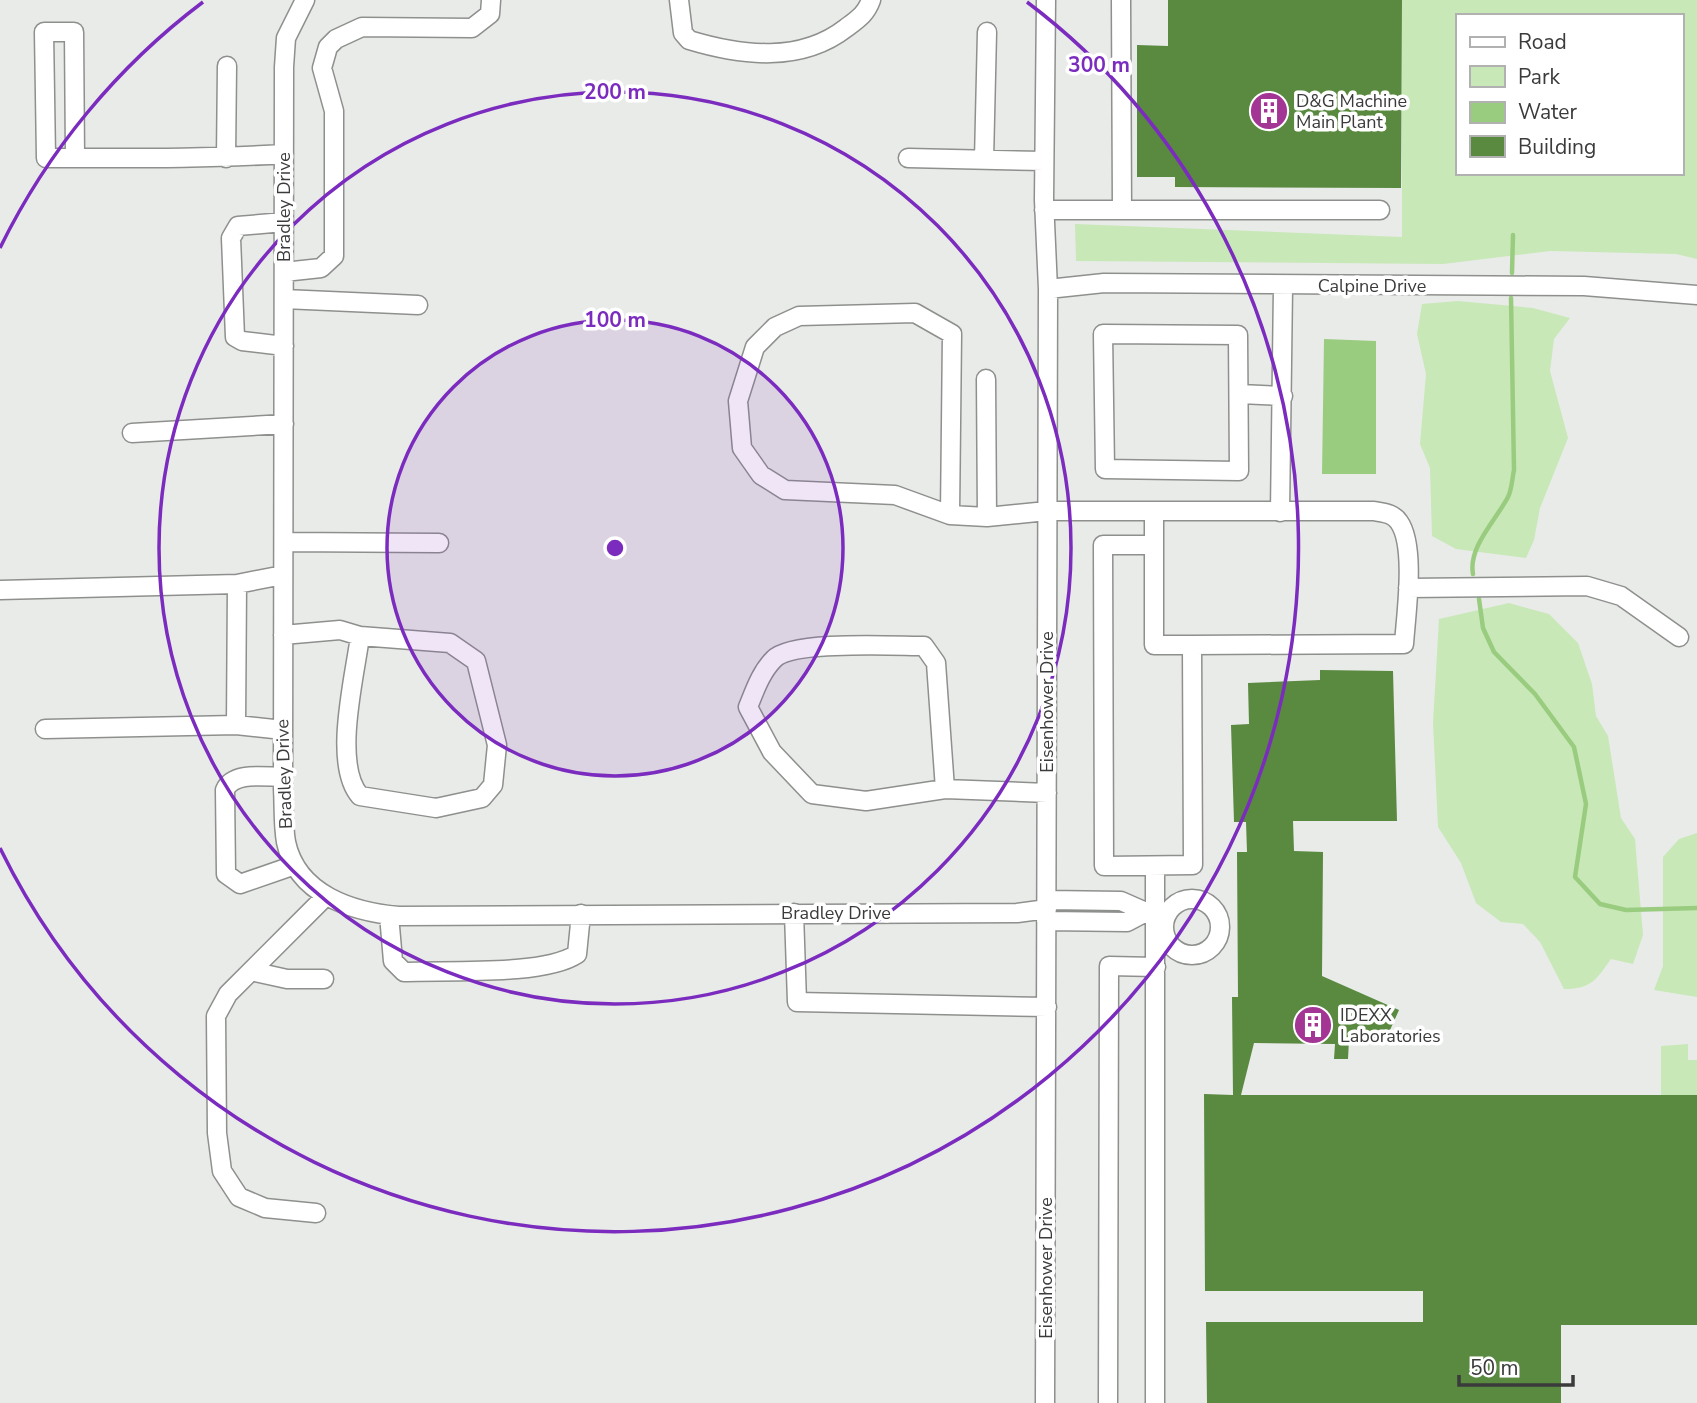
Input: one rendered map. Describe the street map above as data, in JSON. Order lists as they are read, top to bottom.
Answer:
{
  "streets": {
    "street": ["Bradley Drive", "Calpine Drive", "Eisenhower Drive"]
  },
  "crossings": [
    ["Bradley Drive", "Eisenhower Drive"],
    ["Calpine Drive", "Eisenhower Drive"]
  ],
  "places": {
    "building": ["D&G Machine Main Plant", "IDEXX Laboratories"]
  },
  "legend": [
    "Road",
    "Park",
    "Water",
    "Building"
  ],
  "scale_bar": "50 m",
  "rings": ["300 m", "200 m", "100 m"]
}
